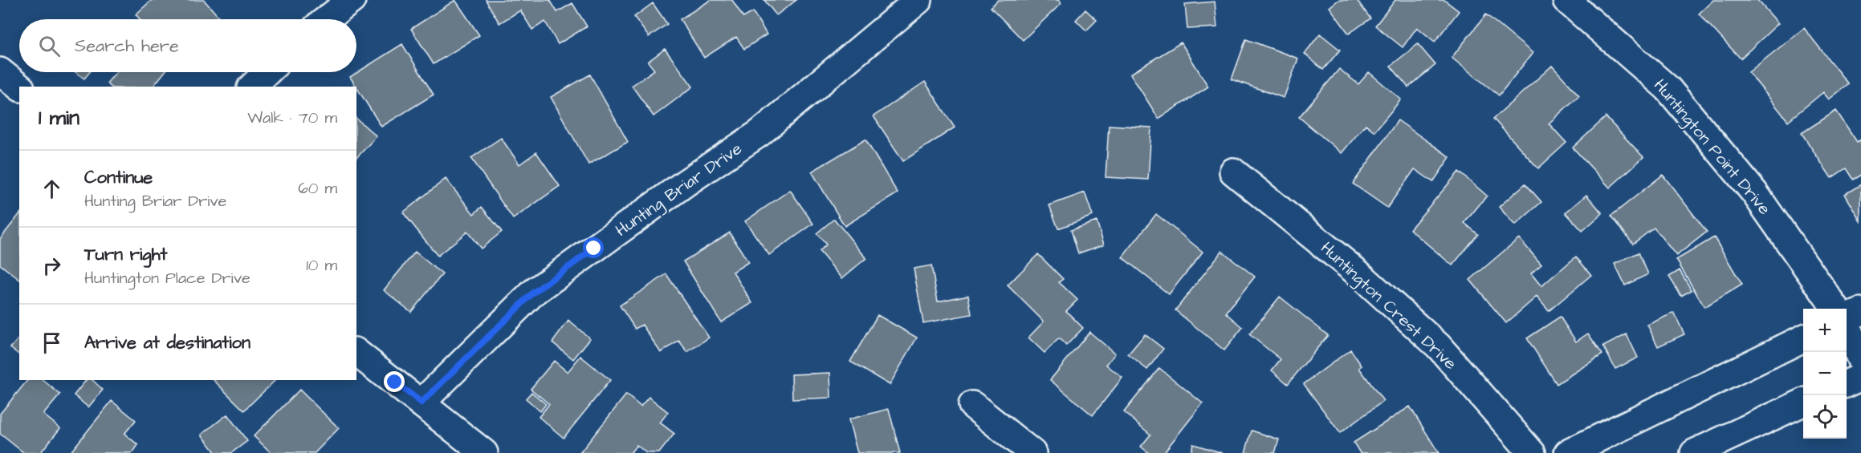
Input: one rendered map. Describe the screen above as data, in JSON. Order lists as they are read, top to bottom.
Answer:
{
  "streets": {
    "street": ["Huntington Point Drive", "Hunting Briar Drive", "Huntington Crest Drive"]
  },
  "page": {
    "search": "Search here",
    "heading": ["1 min", "Walk · 70 m"],
    "list": [
      ["Continue", "Hunting Briar Drive", "60 m"],
      ["Turn right", "Huntington Place Drive", "10 m"],
      "Arrive at destination"
    ],
    "map_buttons": ["+", "−"]
  }
}
